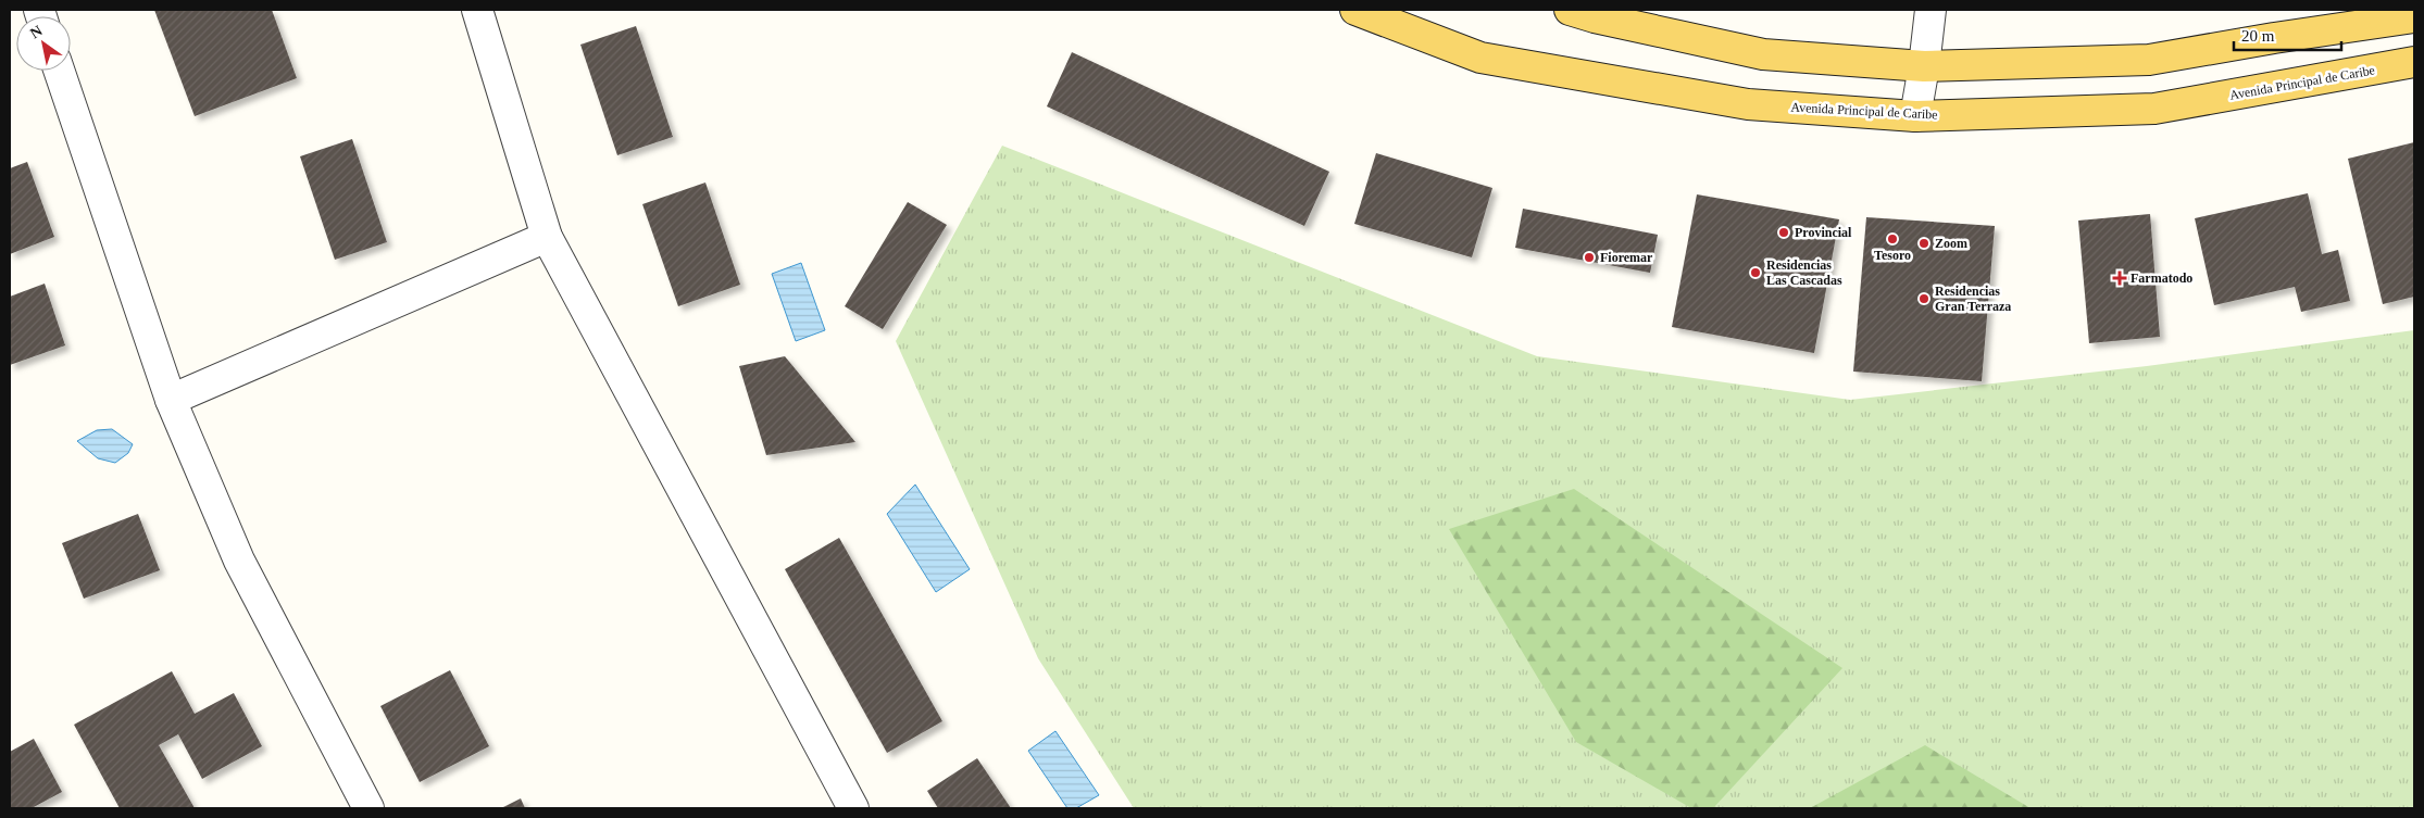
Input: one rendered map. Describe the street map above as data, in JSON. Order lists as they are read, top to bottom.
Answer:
{
  "streets": {
    "main road": ["Avenida Principal de Caribe"]
  },
  "places": {
    "other": [
      "Provincial",
      "Tesoro",
      "Zoom",
      "Fioremar",
      "Residencias Las Cascadas",
      "Residencias Gran Terraza"
    ],
    "health": ["Farmatodo"]
  },
  "scale_bar": "20 m",
  "north": "top left"
}
